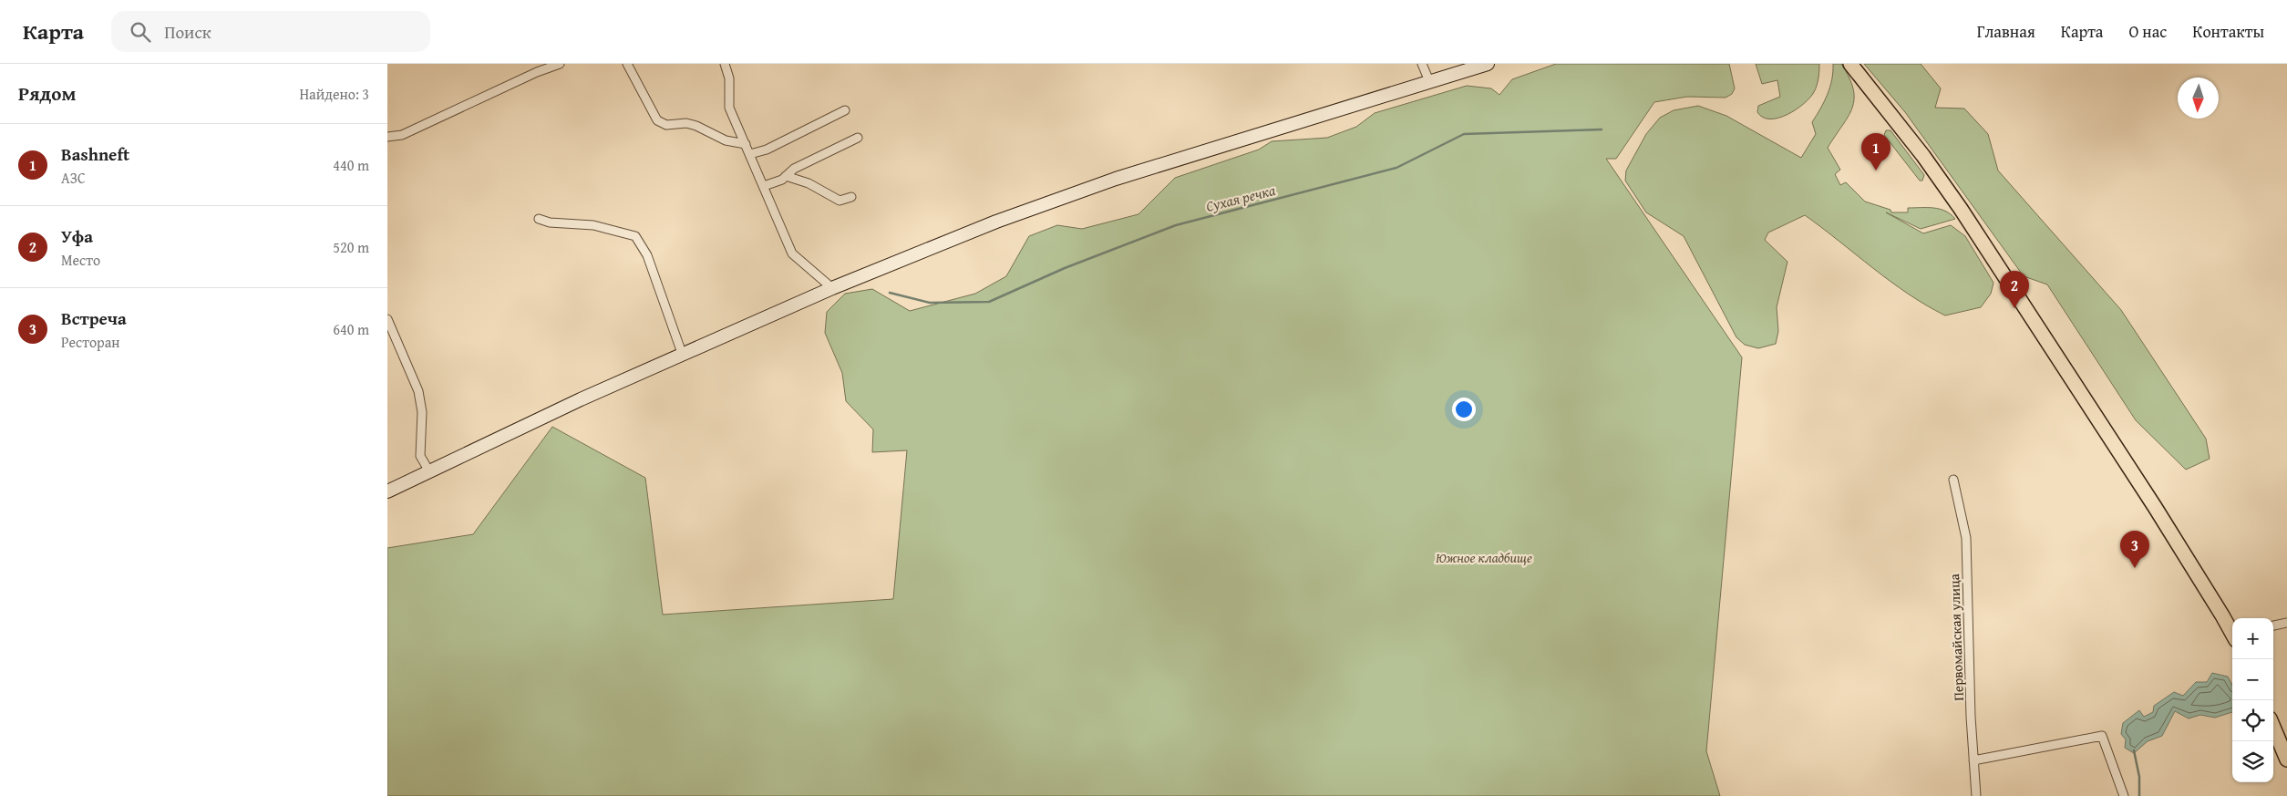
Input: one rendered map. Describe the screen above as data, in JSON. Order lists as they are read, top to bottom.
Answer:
{
  "streets": {
    "street": ["Первомайская улица"]
  },
  "water": ["Сухая речка"],
  "parks": ["Южное кладбище"],
  "north": "bottom",
  "page": {
    "header": "Карта",
    "search": "Поиск",
    "nav": [
      "Главная",
      "Карта",
      "О нас",
      "Контакты"
    ],
    "heading": ["Рядом", "Найдено: 3"],
    "list": [
      {
        "mark": "1",
        "name": "Bashneft",
        "note": "АЗС",
        "value": "440 m"
      },
      {
        "mark": "2",
        "name": "Уфа",
        "note": "Место",
        "value": "520 m"
      },
      {
        "mark": "3",
        "name": "Встреча",
        "note": "Ресторан",
        "value": "640 m"
      }
    ],
    "pins": ["1", "2", "3"],
    "map_buttons": ["+", "−"]
  }
}
